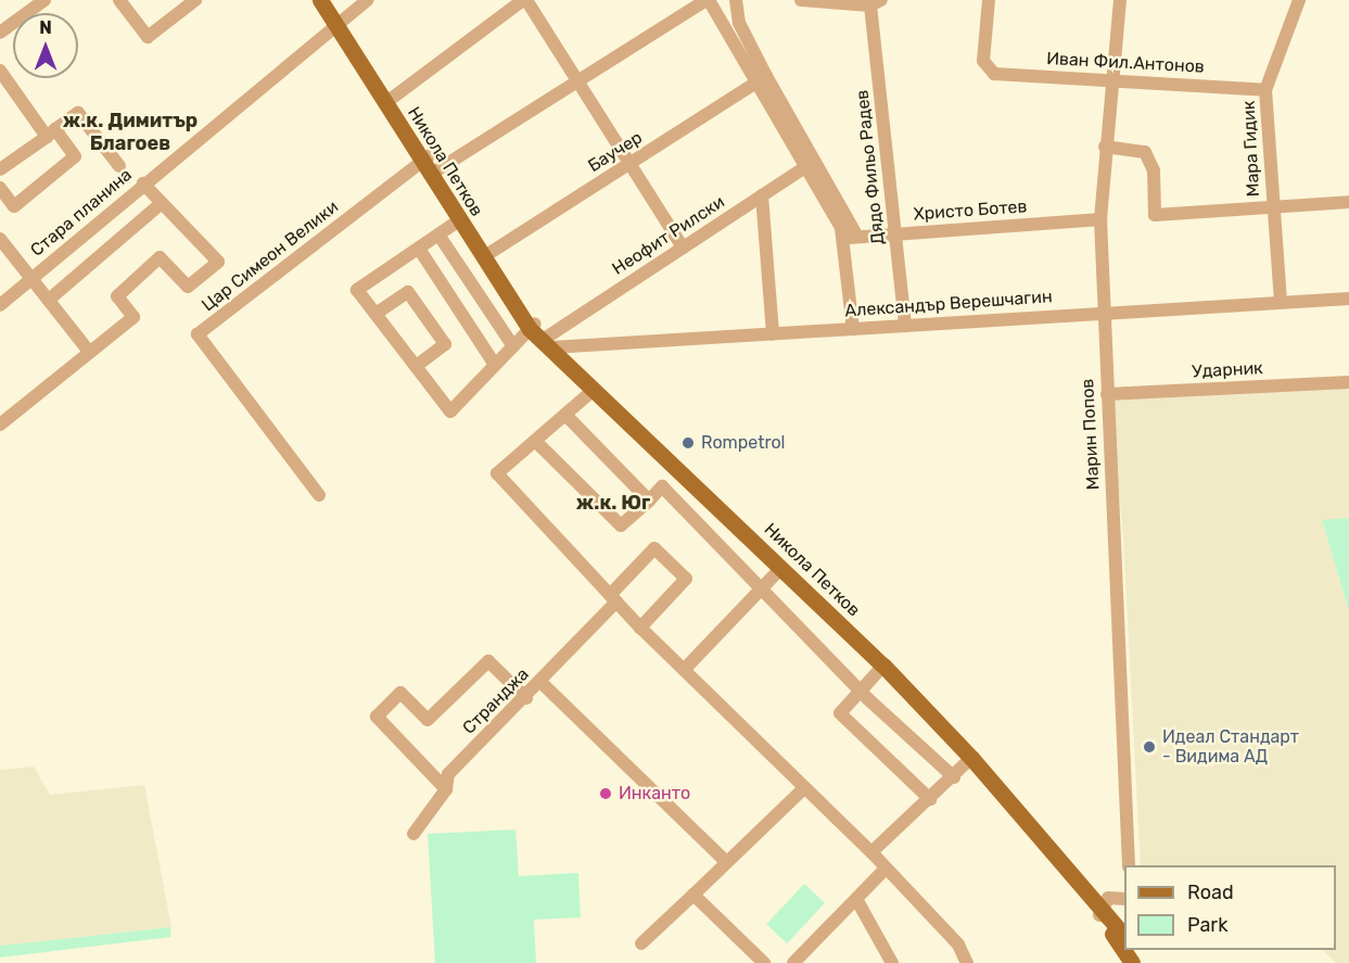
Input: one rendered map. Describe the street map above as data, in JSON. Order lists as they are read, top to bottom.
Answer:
{
  "streets": {
    "main road": ["Никола Петков"],
    "street": [
      "Иван Фил.Антонов",
      "Мара Гидик",
      "Баучер",
      "Дядо Фильо Радев",
      "Христо Ботев",
      "Стара планина",
      "Неофит Рилски",
      "Цар Симеон Велики",
      "Александър Верешчагин",
      "Ударник",
      "Марин Попов",
      "Странджа"
    ]
  },
  "crossings": [
    ["Иван Фил.Антонов", "Мара Гидик"],
    ["Иван Фил.Антонов", "Марин Попов"],
    ["Мара Гидик", "Александър Верешчагин"],
    ["Баучер", "Никола Петков"],
    ["Никола Петков", "Стара планина"],
    ["Никола Петков", "Неофит Рилски"],
    ["Никола Петков", "Цар Симеон Велики"],
    ["Никола Петков", "Александър Верешчагин"],
    ["Дядо Фильо Радев", "Христо Ботев"],
    ["Дядо Фильо Радев", "Александър Верешчагин"],
    ["Христо Ботев", "Марин Попов"],
    ["Неофит Рилски", "Александър Верешчагин"],
    ["Александър Верешчагин", "Марин Попов"],
    ["Ударник", "Марин Попов"]
  ],
  "districts": ["ж.к. Димитър Благоев", "ж.к. Юг"],
  "places": ["Rompetrol", "Идеал Стандарт - Видима АД", "Инканто"],
  "legend": ["Road", "Park"],
  "north": "top"
}
